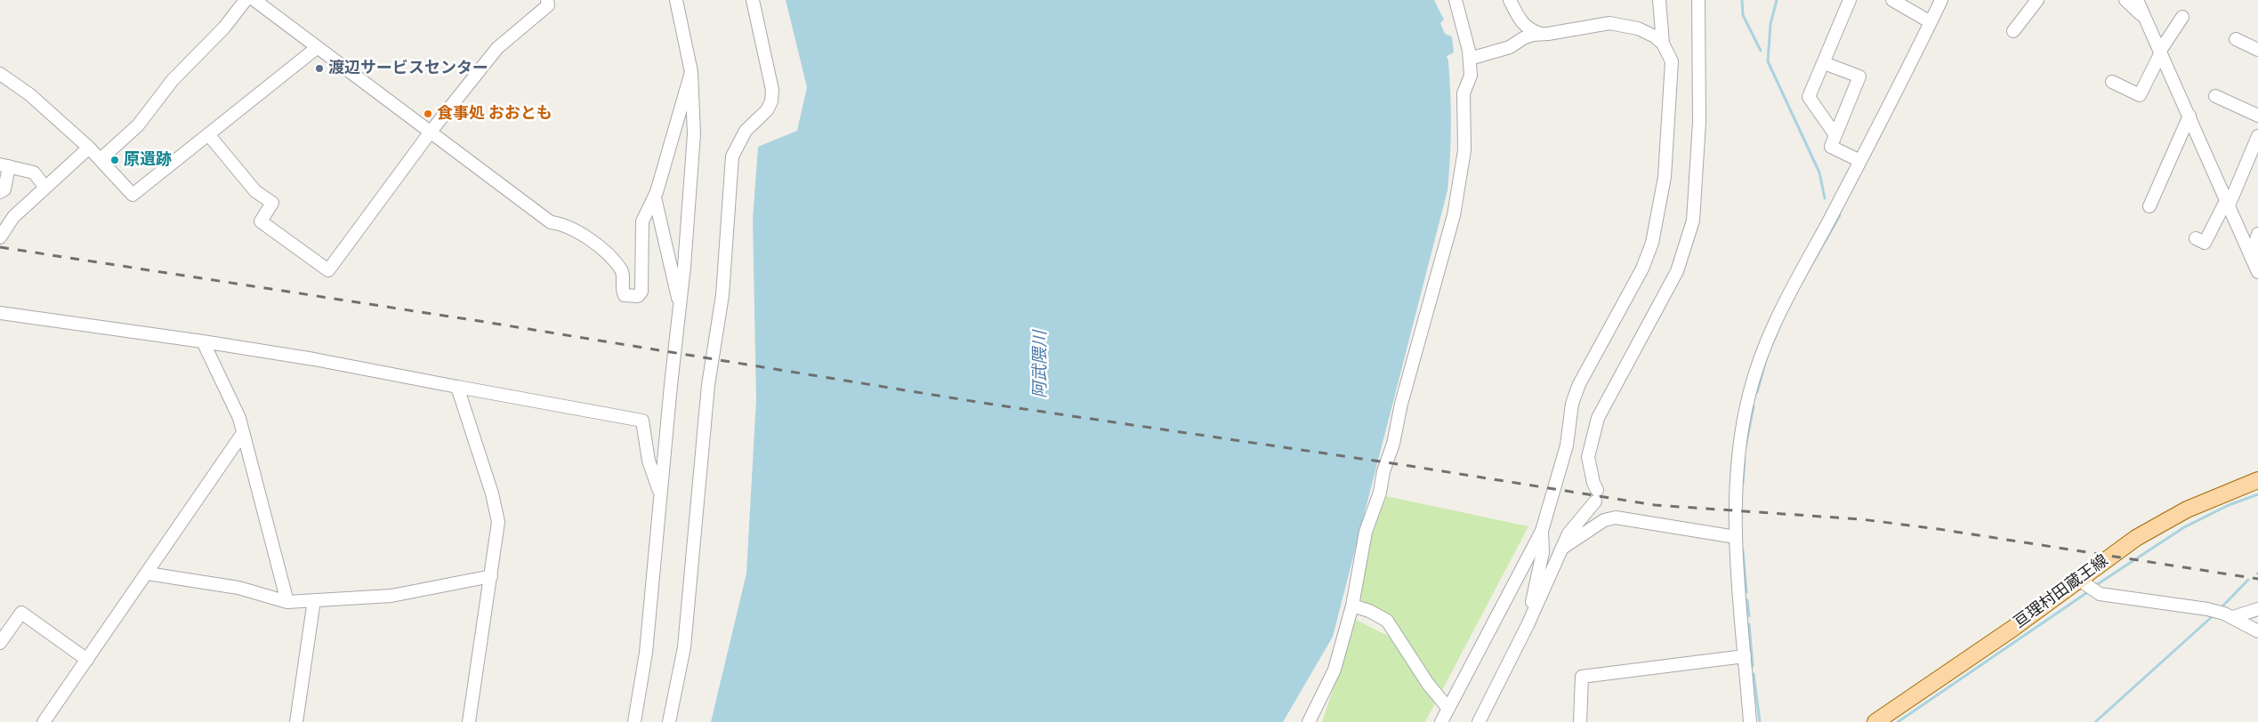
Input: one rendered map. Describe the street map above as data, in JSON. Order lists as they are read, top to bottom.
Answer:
{
  "streets": {
    "main road": ["亘理村田蔵王線"]
  },
  "water": ["阿武隈川"],
  "places": ["渡辺サービスセンター", "食事処 おおとも", "原遺跡"]
}
